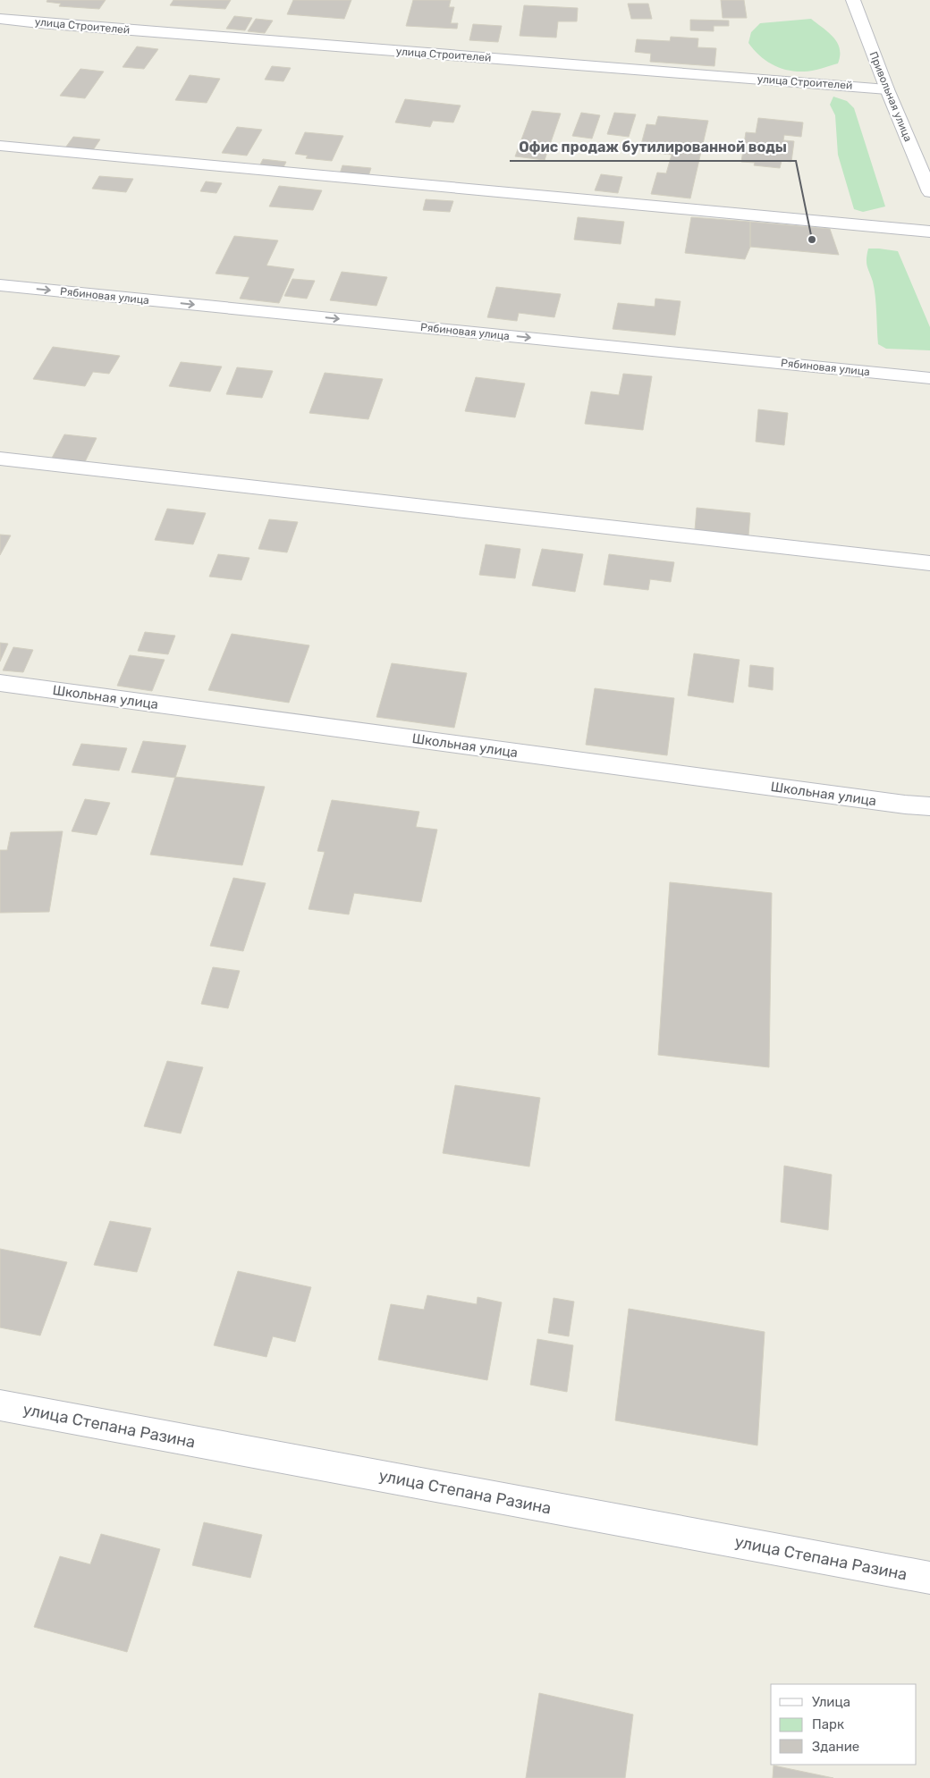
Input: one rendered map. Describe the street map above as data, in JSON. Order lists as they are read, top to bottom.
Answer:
{
  "streets": {
    "street": [
      "улица Строителей",
      "Привольная улица",
      "Рябиновая улица",
      "Школьная улица",
      "улица Степана Разина"
    ]
  },
  "crossings": [
    ["улица Строителей", "Привольная улица"]
  ],
  "places": ["Офис продаж бутилированной воды"],
  "legend": ["Улица", "Парк", "Здание"]
}
